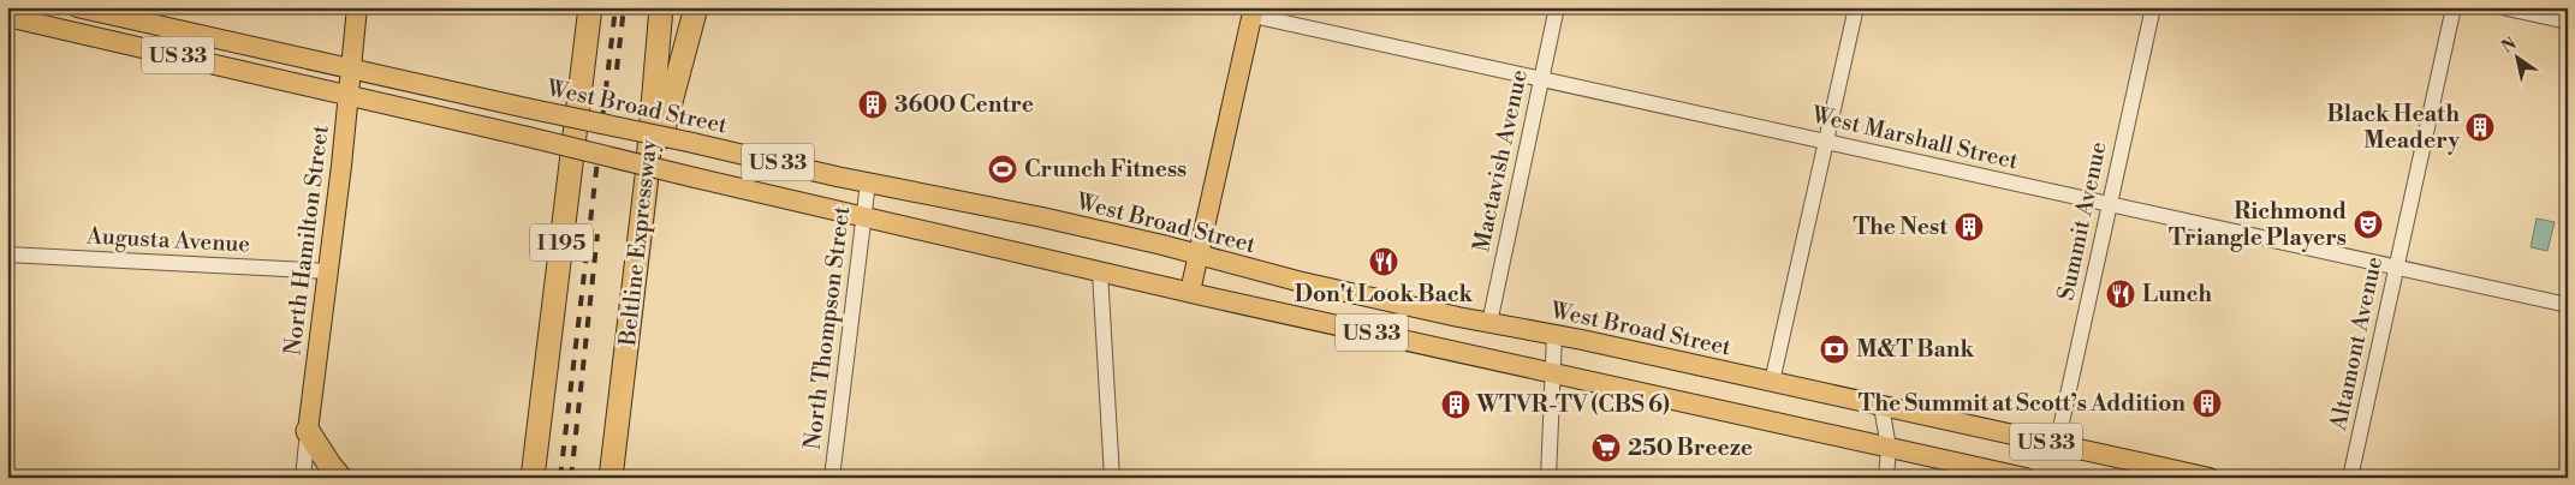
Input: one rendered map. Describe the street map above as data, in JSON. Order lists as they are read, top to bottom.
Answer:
{
  "streets": {
    "highway": ["I 195", "Beltline Expressway"],
    "main road": ["US 33", "West Broad Street", "North Hamilton Street"],
    "street": [
      "West Marshall Street",
      "Mactavish Avenue",
      "Summit Avenue",
      "Augusta Avenue",
      "North Thompson Street",
      "Altamont Avenue"
    ]
  },
  "crossings": [
    ["US 33", "North Hamilton Street"],
    ["US 33", "North Thompson Street"],
    ["West Broad Street", "Mactavish Avenue"],
    ["West Broad Street", "Summit Avenue"],
    ["West Broad Street", "North Hamilton Street"],
    ["West Broad Street", "North Thompson Street"],
    ["West Marshall Street", "Mactavish Avenue"],
    ["West Marshall Street", "Summit Avenue"],
    ["West Marshall Street", "Altamont Avenue"],
    ["Augusta Avenue", "North Hamilton Street"]
  ],
  "places": {
    "building": [
      "3600 Centre",
      "Black Heath Meadery",
      "The Nest",
      "The Summit at Scott’s Addition",
      "WTVR-TV (CBS 6)"
    ],
    "sports": ["Crunch Fitness"],
    "theatre": ["Richmond Triangle Players"],
    "restaurant": ["Don't Look Back", "Lunch"],
    "bank": ["M&T Bank"],
    "supermarket": ["250 Breeze"]
  },
  "north": "top left"
}
